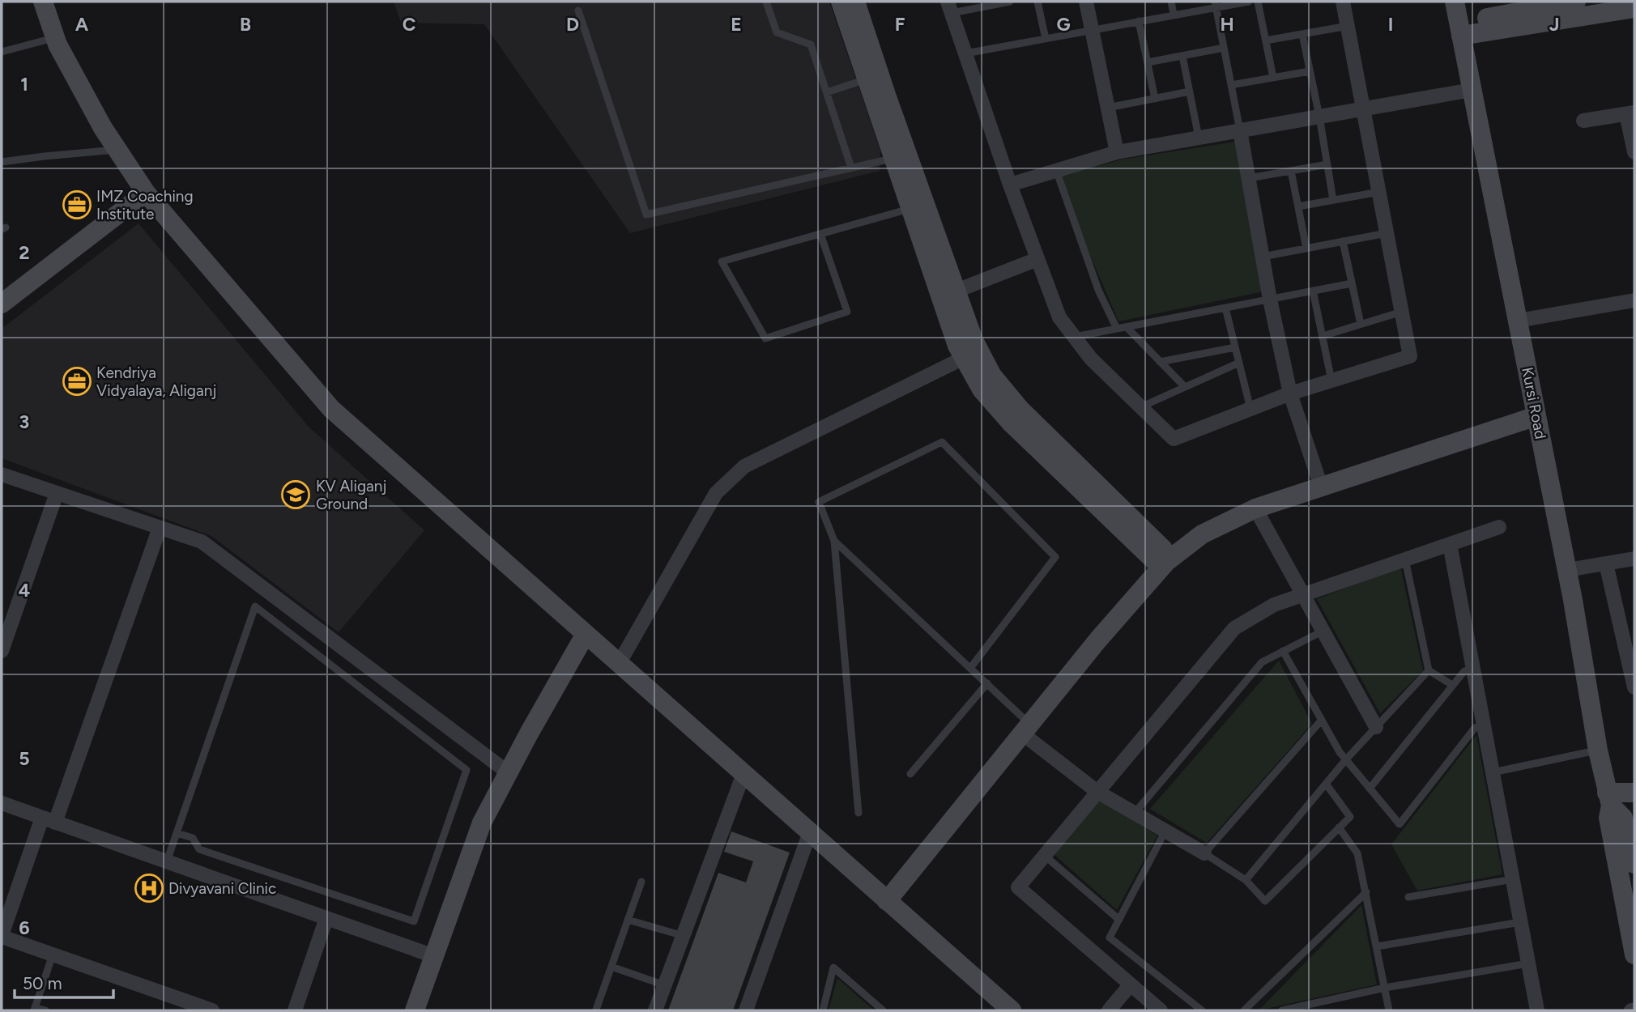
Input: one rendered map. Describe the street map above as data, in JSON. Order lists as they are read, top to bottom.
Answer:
{
  "streets": {
    "street": ["Kursi Road"]
  },
  "places": {
    "office": ["IMZ Coaching Institute", "Kendriya Vidyalaya, Aliganj"],
    "school or university": ["KV Aliganj Ground"],
    "hospital": ["Divyavani Clinic"]
  },
  "scale_bar": "50 m",
  "grid": {
    "columns": [
      "A",
      "B",
      "C",
      "D",
      "E",
      "F",
      "G",
      "H",
      "I",
      "J"
    ],
    "rows": [
      "1",
      "2",
      "3",
      "4",
      "5",
      "6"
    ]
  }
}
